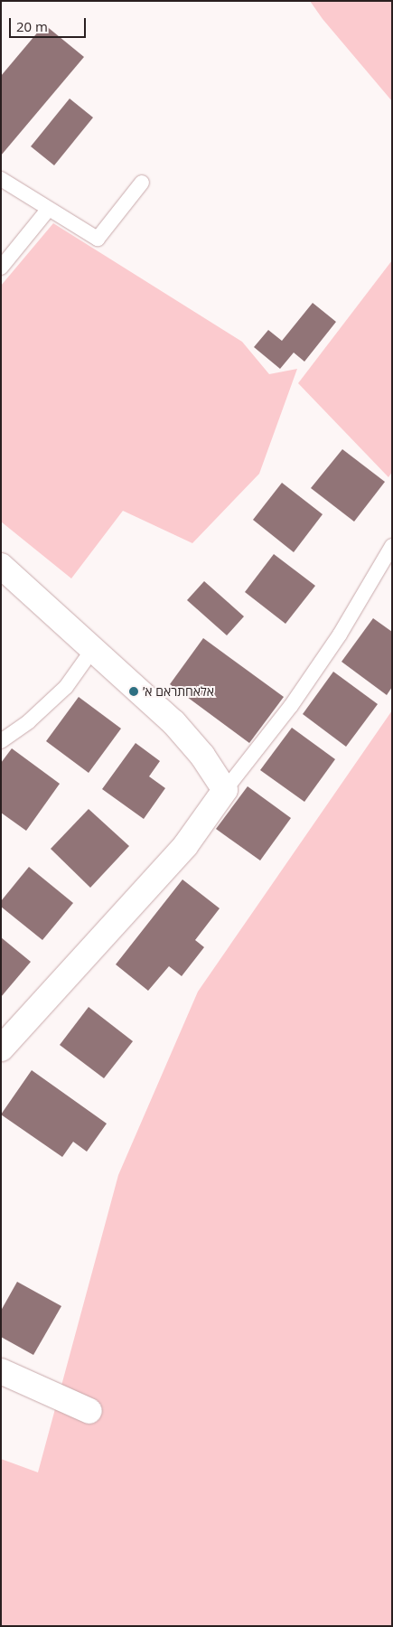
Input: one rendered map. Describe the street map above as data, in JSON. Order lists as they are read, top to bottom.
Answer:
{
  "places": ["אלאחתראם א׳"],
  "scale_bar": "20 m"
}
